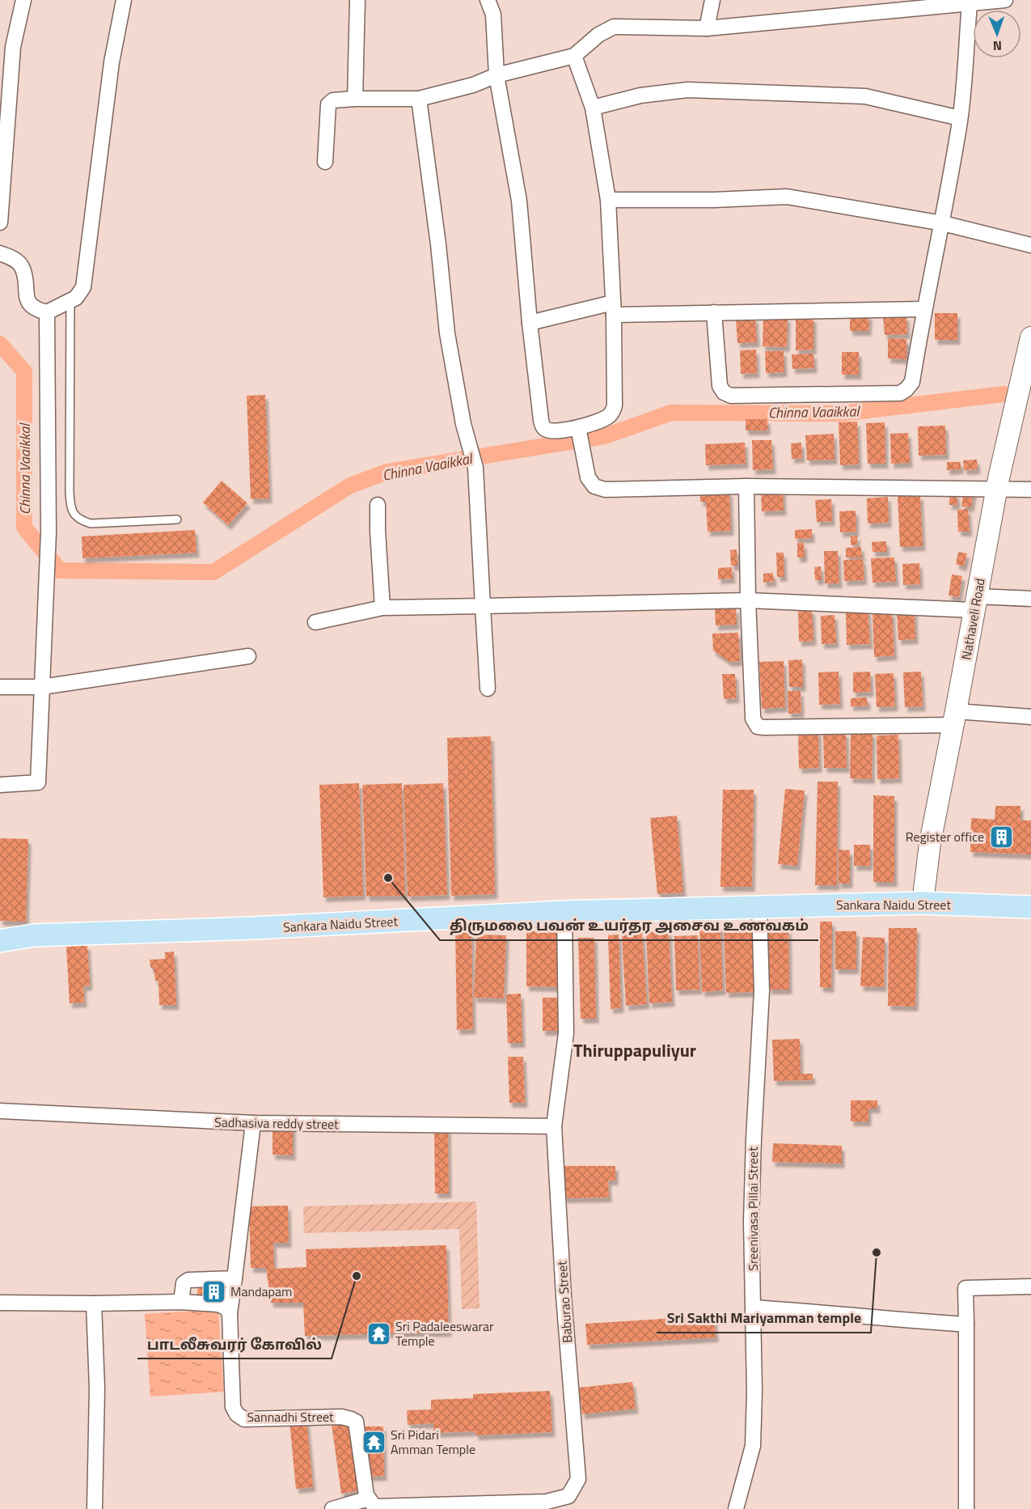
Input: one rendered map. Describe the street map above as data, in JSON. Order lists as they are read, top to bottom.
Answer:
{
  "streets": {
    "main road": ["Sankara Naidu Street"],
    "street": [
      "Nathaveli Road",
      "Sadhasiva reddy street",
      "Sreenivasa Pillai Street",
      "Baburao Street",
      "Sannadhi Street"
    ]
  },
  "crossings": [
    ["Nathaveli Road", "Sankara Naidu Street"],
    ["Sankara Naidu Street", "Sreenivasa Pillai Street"],
    ["Sankara Naidu Street", "Baburao Street"],
    ["Sadhasiva reddy street", "Baburao Street"],
    ["Baburao Street", "Sannadhi Street"]
  ],
  "districts": ["Thiruppapuliyur"],
  "water": ["Chinna Vaaikkal"],
  "places": {
    "building": ["Register office", "Mandapam"],
    "other": ["திருமலை பவன் உயர்தர அசைவ உணவகம்", "Sri Sakthi Mariyamman temple", "பாடலீசுவரர் கோவில்"],
    "temple": ["Sri Padaleeswarar Temple", "Sri Pidari Amman Temple"]
  },
  "north": "bottom"
}
